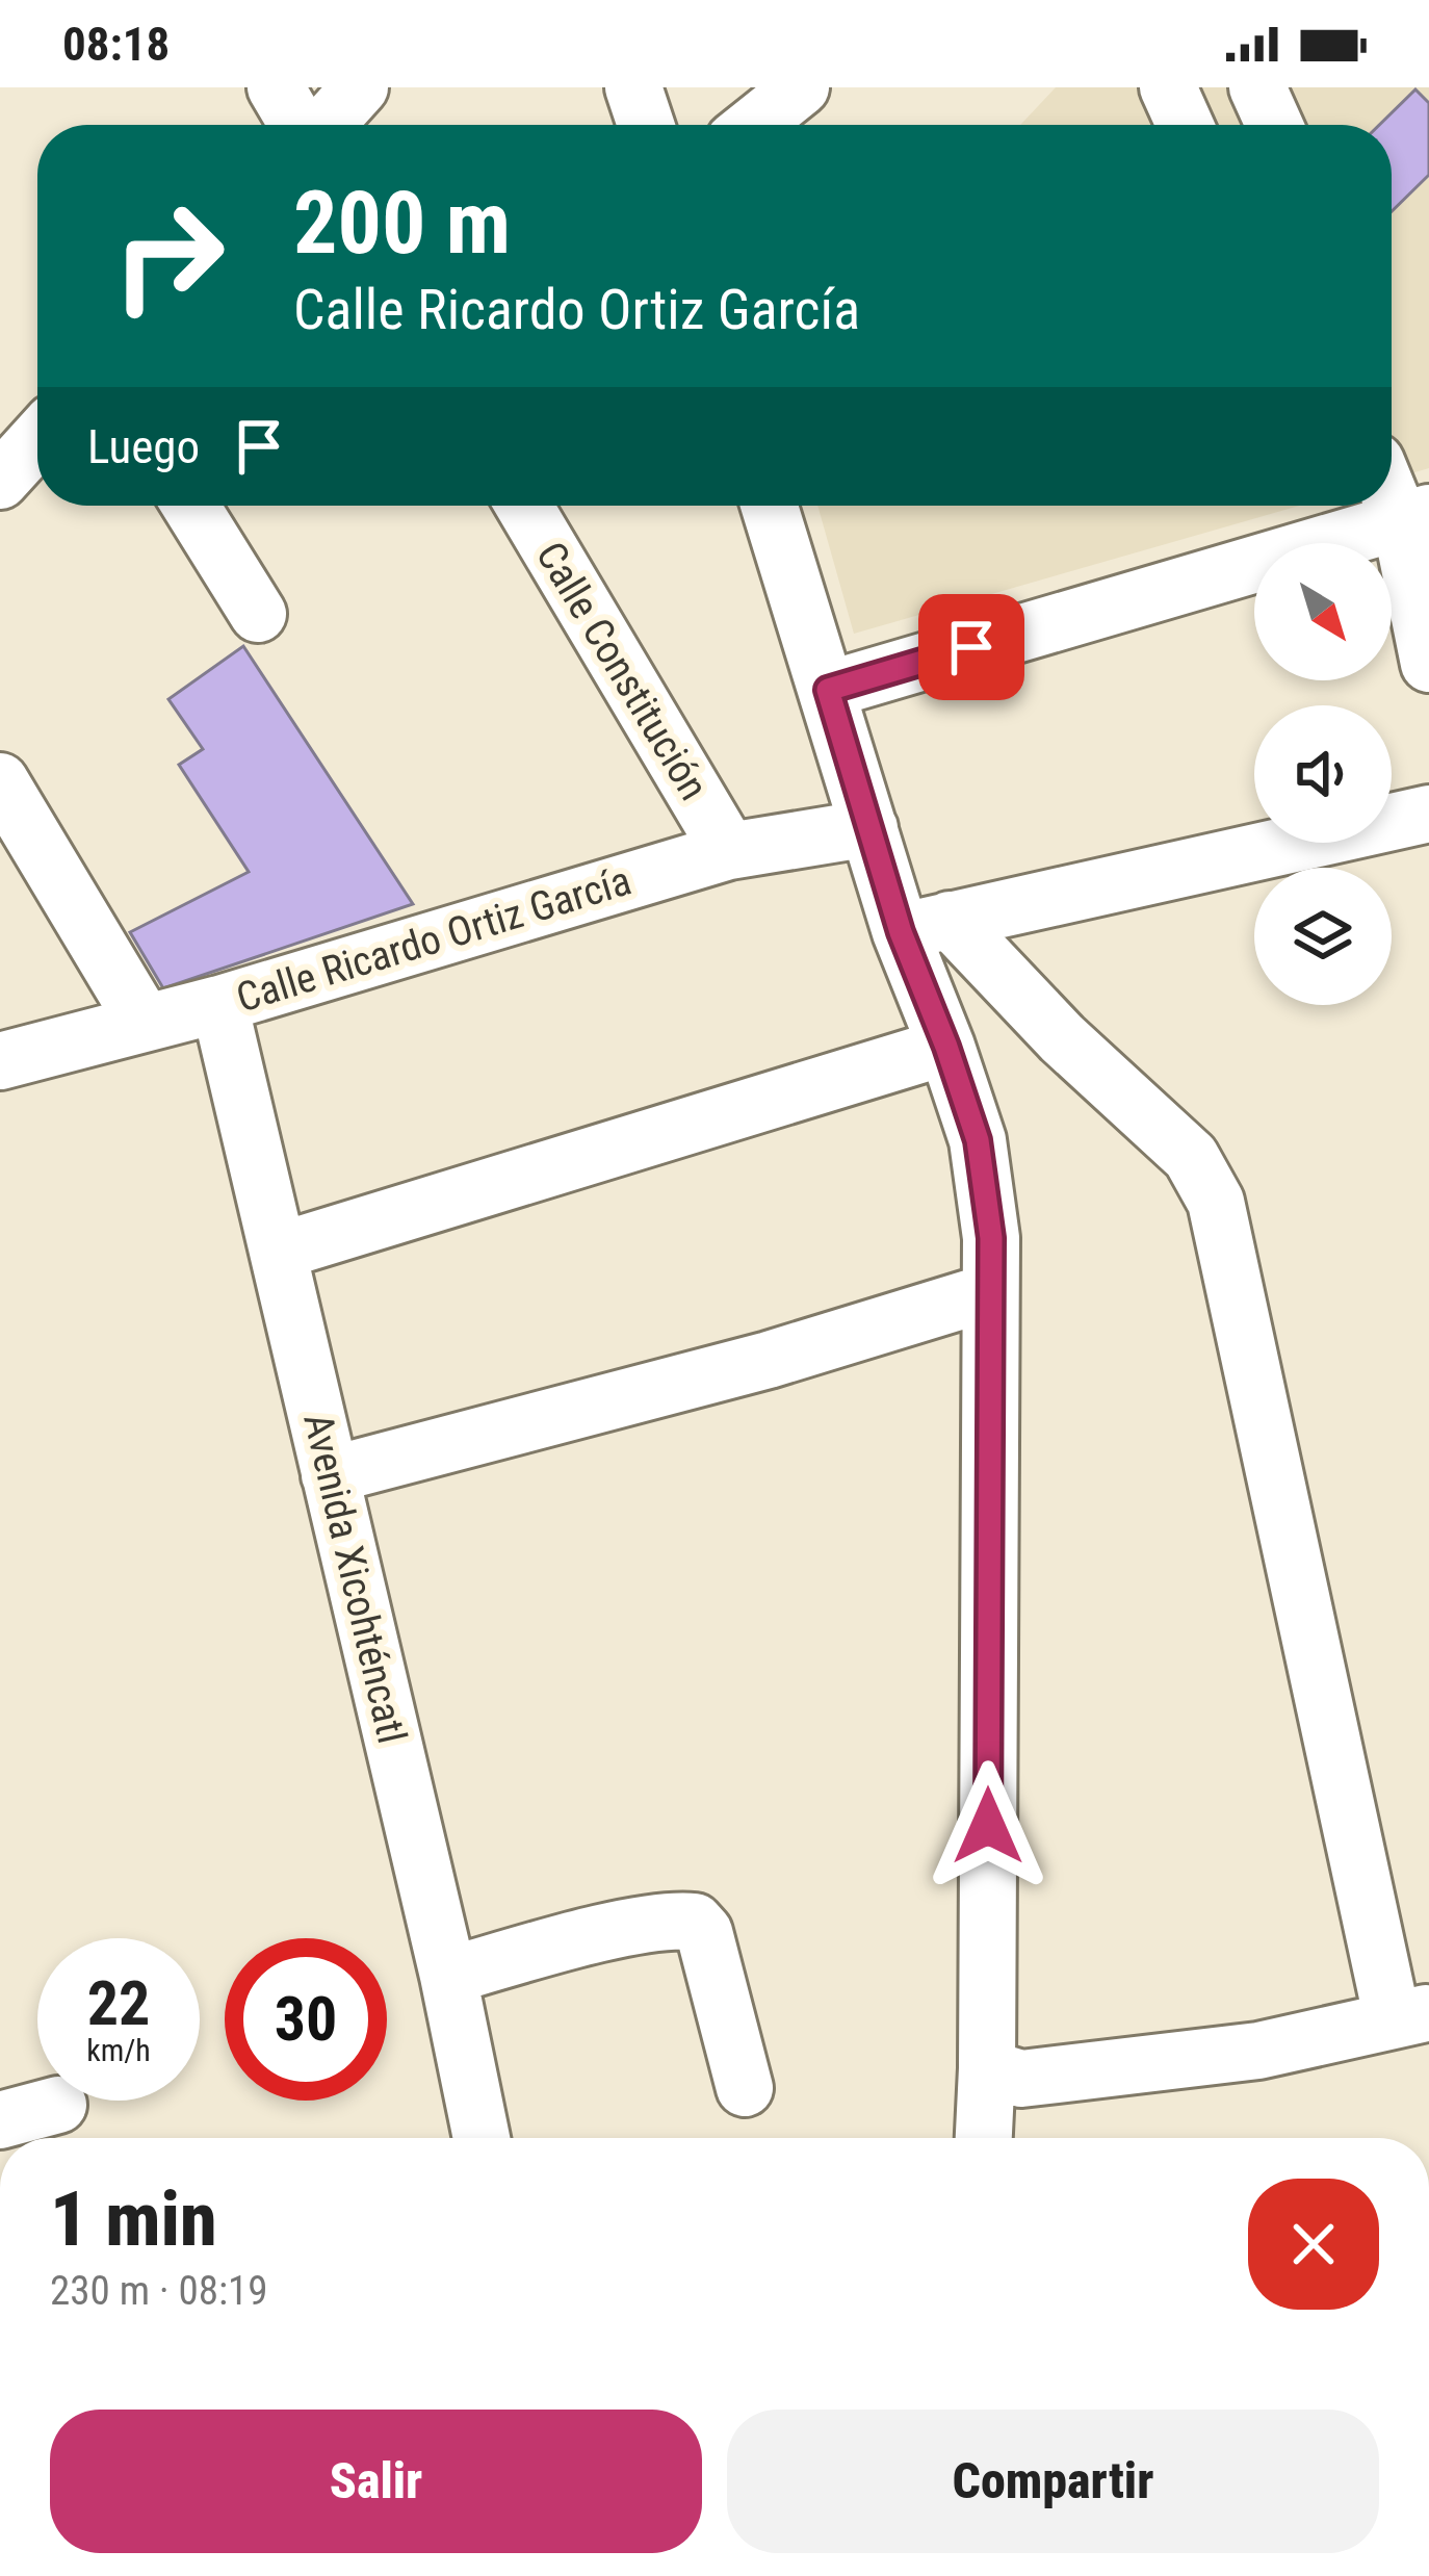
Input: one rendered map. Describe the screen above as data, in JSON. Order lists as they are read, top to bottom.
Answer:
{
  "streets": {
    "street": ["Calle Constitución", "Calle Ricardo Ortiz García", "Avenida Xicohténcatl"]
  },
  "crossings": [
    ["Calle Constitución", "Calle Ricardo Ortiz García"],
    ["Calle Ricardo Ortiz García", "Avenida Xicohténcatl"]
  ],
  "north": "bottom right",
  "page": {
    "status": "08:18",
    "turn": ["200 m", "Calle Ricardo Ortiz García"],
    "then": "Luego",
    "speed": "22 km/h",
    "limit": "30",
    "heading": ["1 min", "230 m · 08:19"],
    "buttons": ["Salir", "Compartir"]
  }
}
